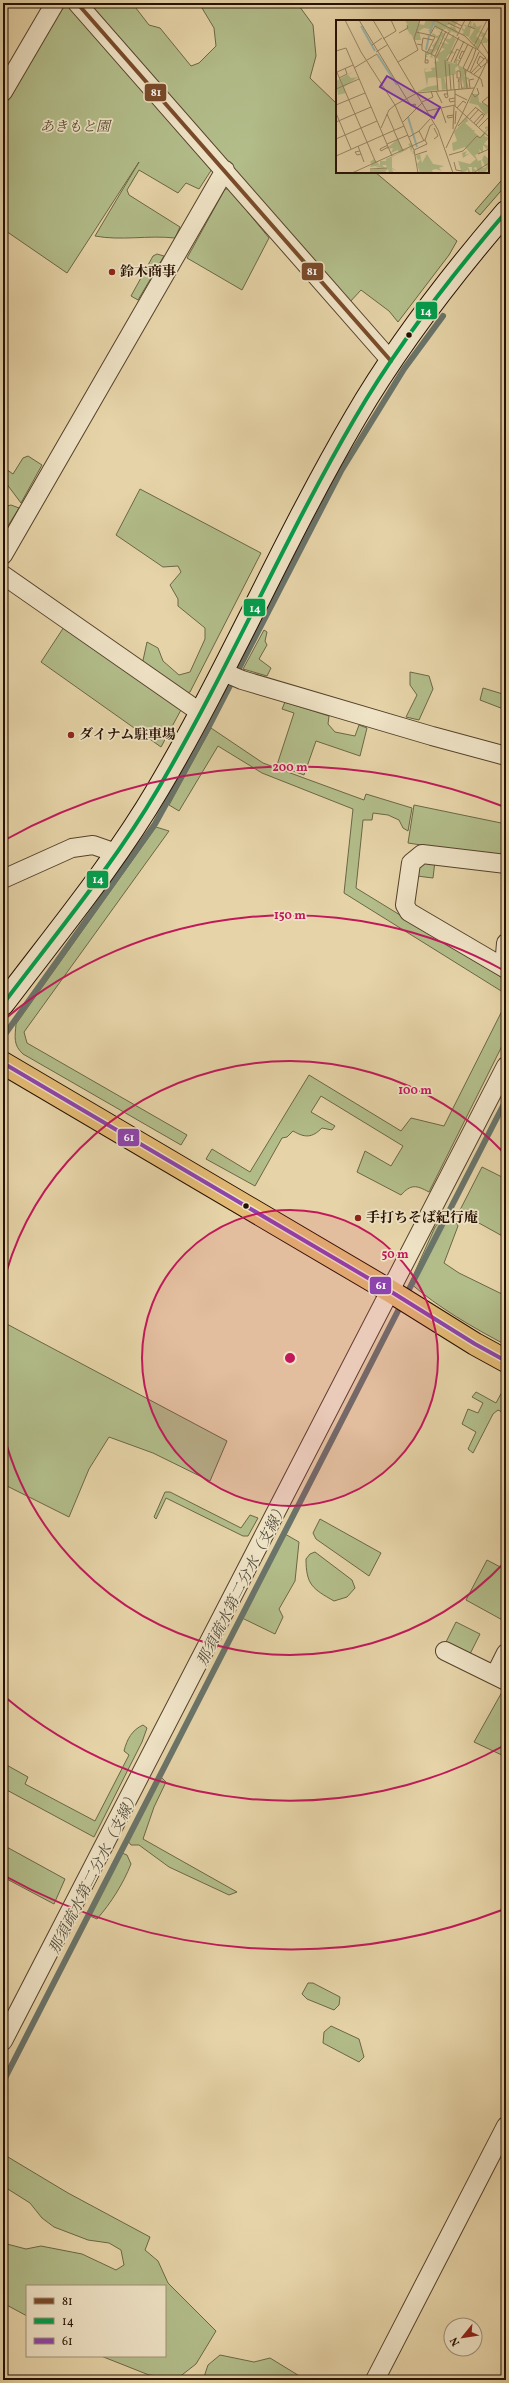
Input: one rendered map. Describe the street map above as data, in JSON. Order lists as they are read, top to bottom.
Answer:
{
  "water": ["那須疏水第二分水（支線）"],
  "parks": ["あきもと園"],
  "places": ["鈴木商事", "ダイナム駐車場", "手打ちそば紀行庵"],
  "lines": ["transit line 81", "transit line 14", "transit line 61"],
  "legend": ["81", "14", "61"],
  "north": "bottom left",
  "rings": [
    "200 m",
    "150 m",
    "100 m",
    "50 m"
  ]
}
